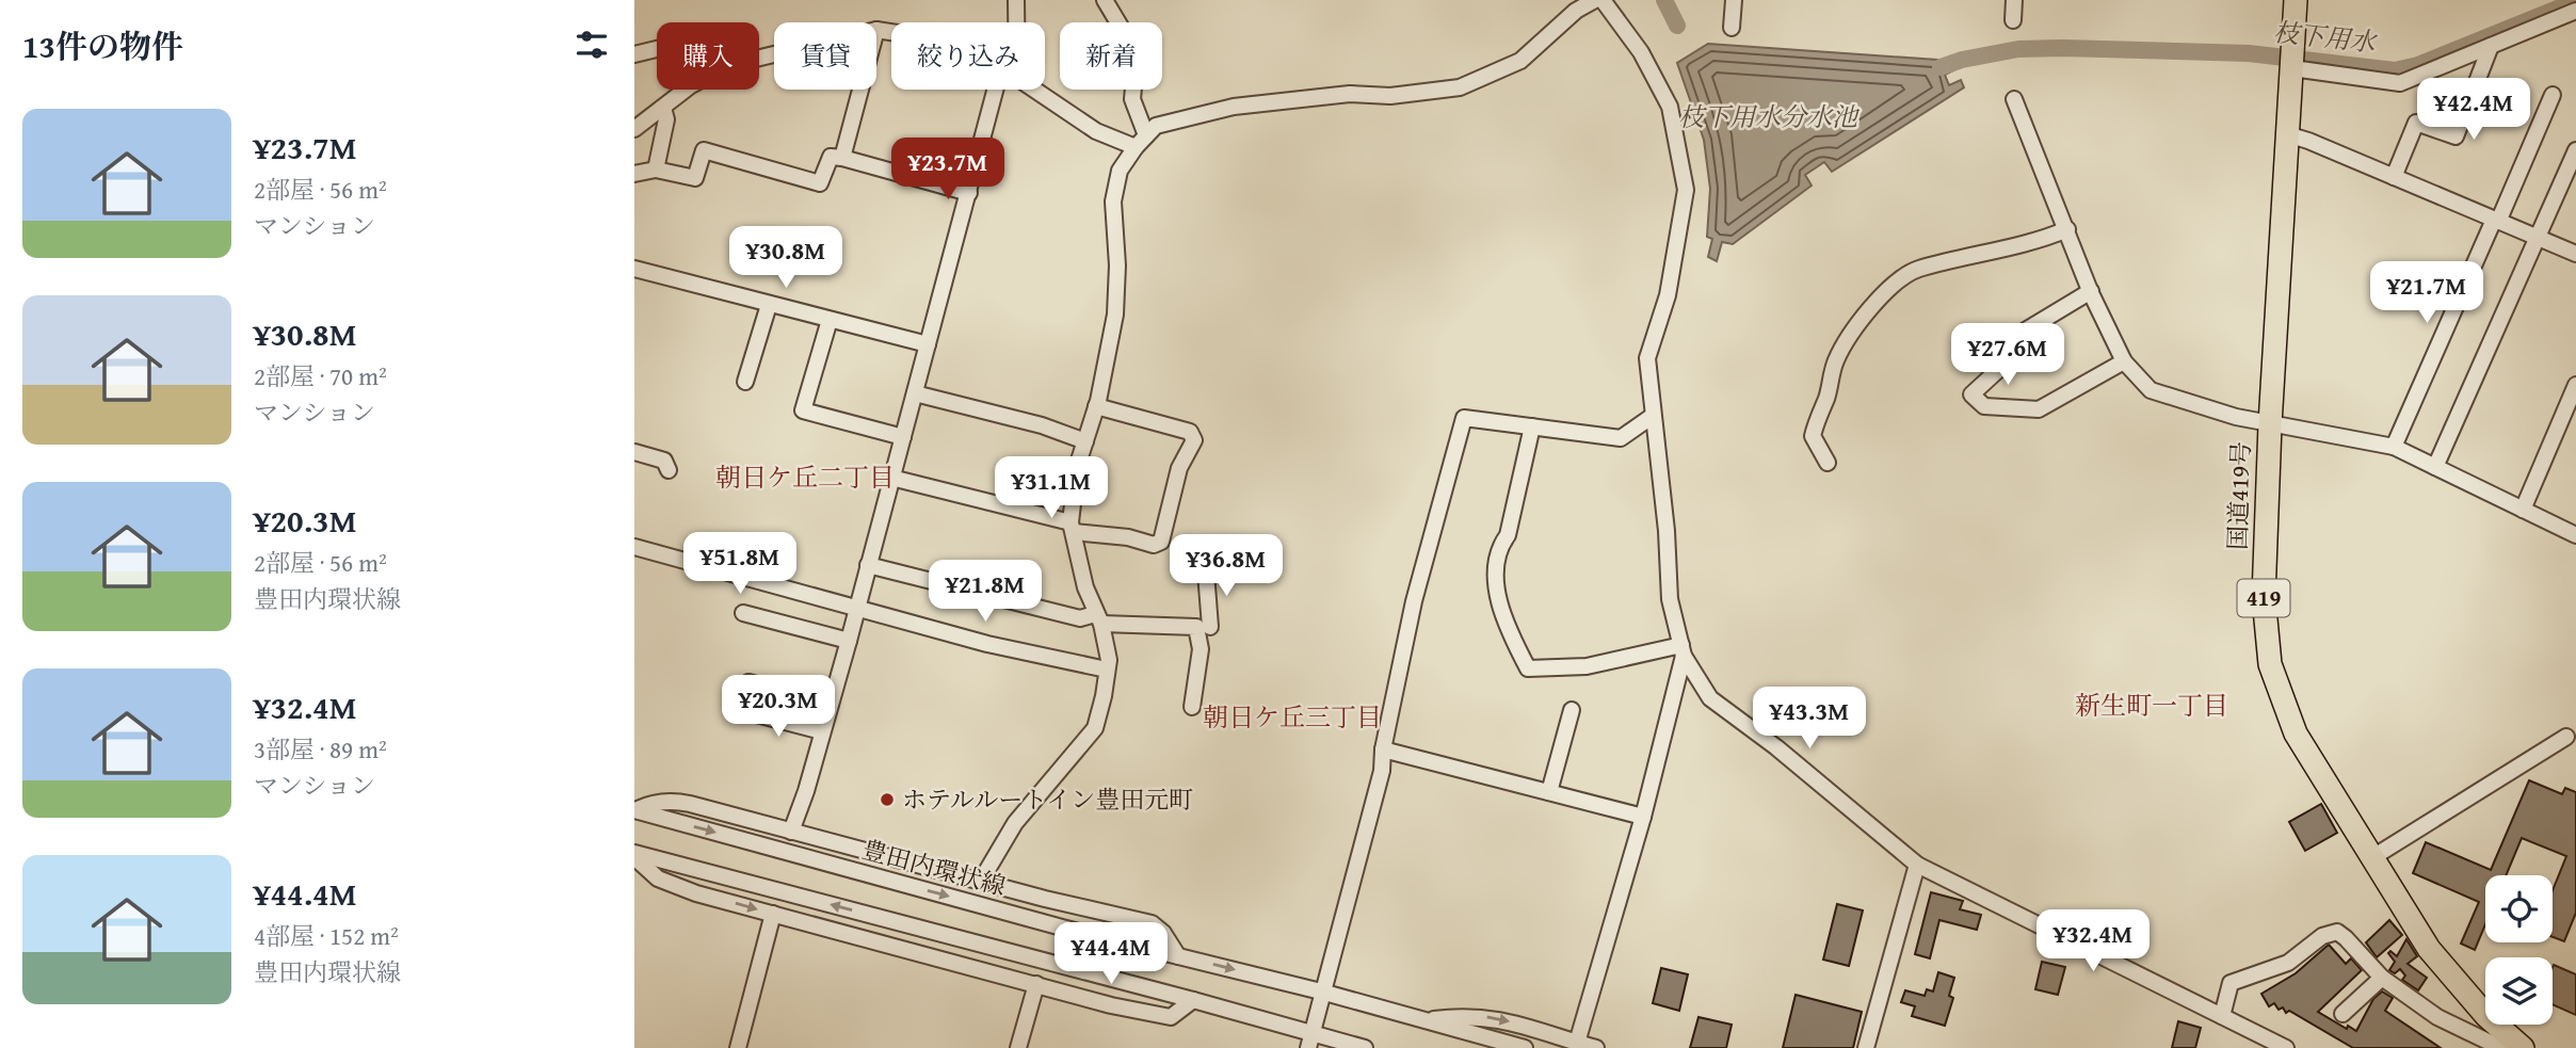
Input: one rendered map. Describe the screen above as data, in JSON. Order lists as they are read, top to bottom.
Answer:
{
  "streets": {
    "highway": ["国道419号", "419"],
    "street": ["豊田内環状線"]
  },
  "districts": ["朝日ケ丘二丁目", "新生町一丁目", "朝日ケ丘三丁目"],
  "water": ["枝下用水", "枝下用水分水池"],
  "places": ["ホテルルートイン豊田元町"],
  "page": {
    "heading": "13件の物件",
    "chip": [
      "購入",
      "賃貸",
      "絞り込み",
      "新着"
    ],
    "price": [
      "¥42.4M",
      "¥23.7M",
      "¥30.8M",
      "¥21.7M",
      "¥27.6M",
      "¥31.1M",
      "¥51.8M",
      "¥36.8M",
      "¥21.8M",
      "¥20.3M",
      "¥43.3M",
      "¥32.4M",
      "¥44.4M"
    ],
    "list": [
      {
        "name": "¥23.7M",
        "note": "2部屋 · 56 m² · マンション"
      },
      {
        "name": "¥30.8M",
        "note": "2部屋 · 70 m² · マンション"
      },
      {
        "name": "¥20.3M",
        "note": "2部屋 · 56 m² · 豊田内環状線"
      },
      {
        "name": "¥32.4M",
        "note": "3部屋 · 89 m² · マンション"
      },
      {
        "name": "¥44.4M",
        "note": "4部屋 · 152 m² · 豊田内環状線"
      }
    ]
  }
}
